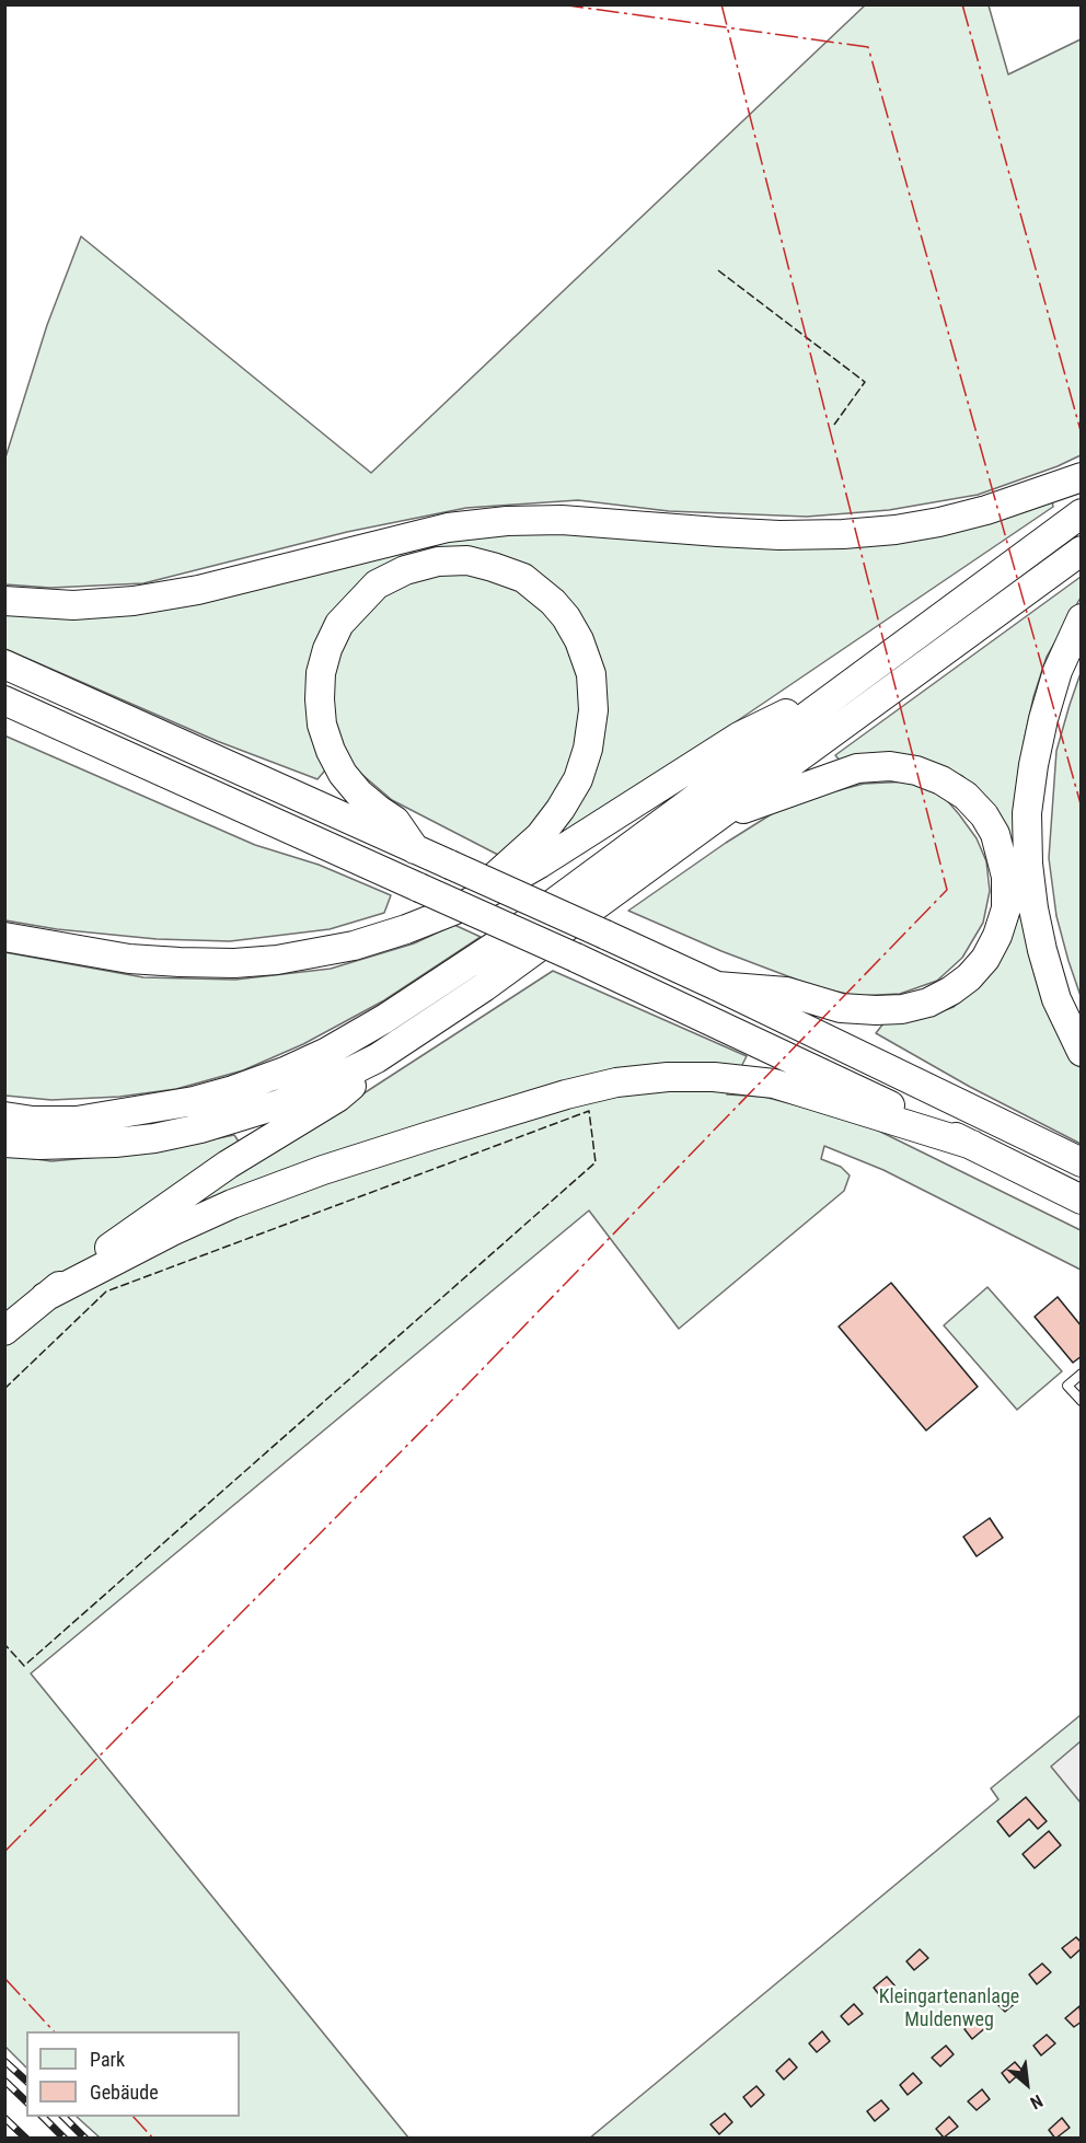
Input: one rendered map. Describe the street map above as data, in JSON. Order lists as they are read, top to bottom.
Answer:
{
  "parks": ["Kleingartenanlage Muldenweg"],
  "legend": ["Park", "Gebäude"],
  "north": "bottom right"
}
